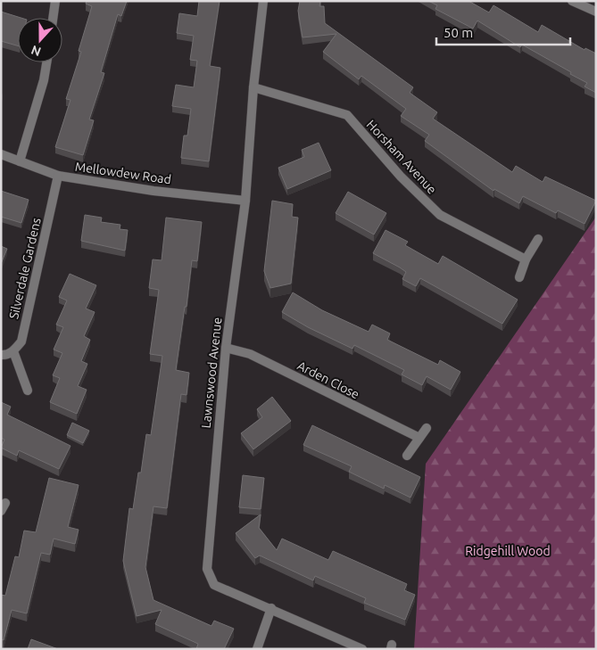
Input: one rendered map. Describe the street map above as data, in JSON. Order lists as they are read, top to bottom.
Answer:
{
  "streets": {
    "street": [
      "Horsham Avenue",
      "Mellowdew Road",
      "Silverdale Gardens",
      "Lawnswood Avenue",
      "Arden Close"
    ]
  },
  "crossings": [
    ["Horsham Avenue", "Lawnswood Avenue"],
    ["Mellowdew Road", "Silverdale Gardens"],
    ["Mellowdew Road", "Lawnswood Avenue"],
    ["Lawnswood Avenue", "Arden Close"]
  ],
  "parks": ["Ridgehill Wood"],
  "scale_bar": "50 m",
  "north": "bottom"
}
